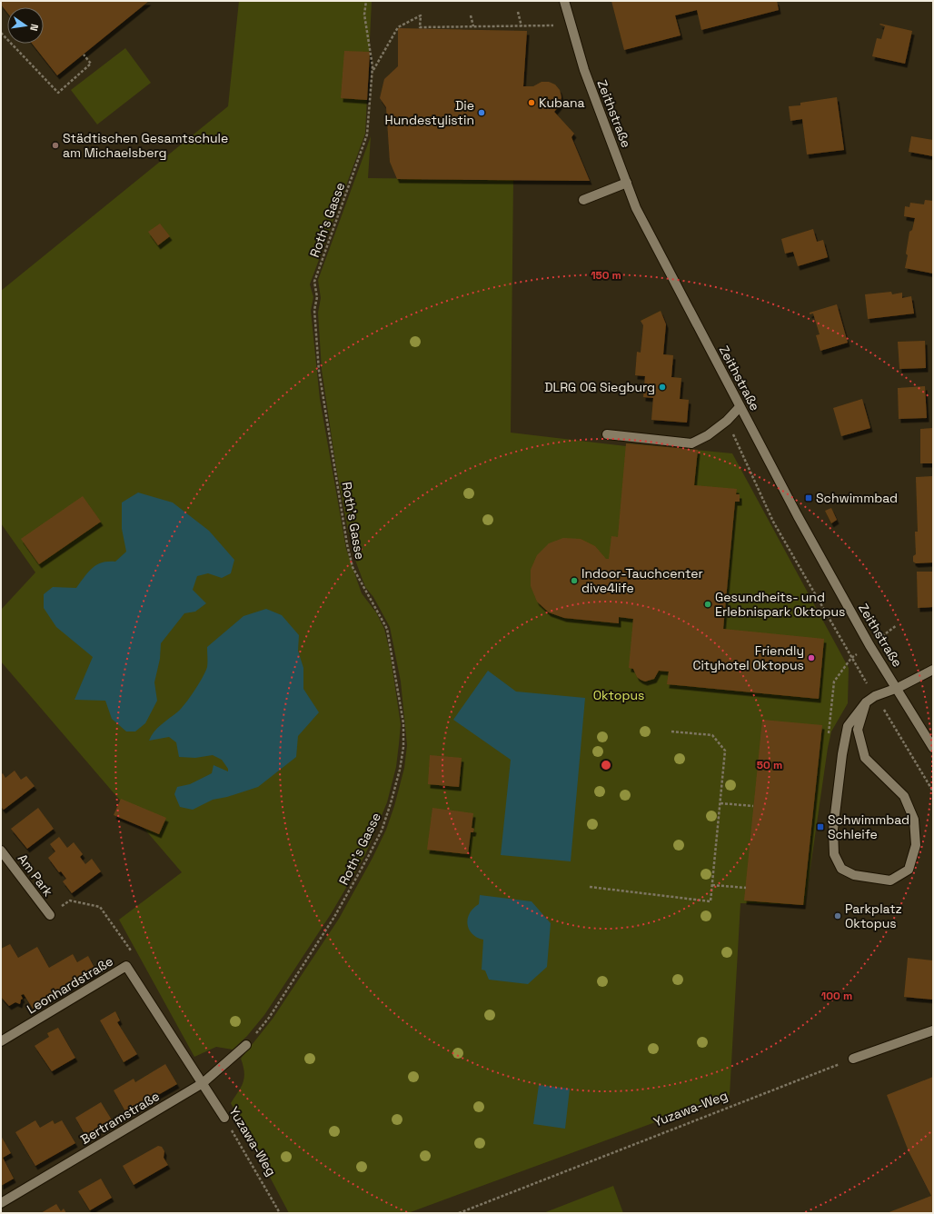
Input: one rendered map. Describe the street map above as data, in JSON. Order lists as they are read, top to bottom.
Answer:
{
  "streets": {
    "street": [
      "Zeithstraße",
      "Am Park",
      "Leonhardstraße",
      "Yuzawa-Weg",
      "Bertramstraße"
    ],
    "path": ["Roth's Gasse"]
  },
  "crossings": [
    ["Roth's Gasse", "Bertramstraße"],
    ["Leonhardstraße", "Yuzawa-Weg"],
    ["Leonhardstraße", "Bertramstraße"],
    ["Yuzawa-Weg", "Bertramstraße"]
  ],
  "parks": ["Oktopus"],
  "places": {
    "other": [
      "Kubana",
      "Die Hundestylistin",
      "Städtischen Gesamtschule am Michaelsberg",
      "DLRG OG Siegburg",
      "Indoor-Tauchcenter dive4life",
      "Gesundheits- und Erlebnispark Oktopus",
      "Friendly Cityhotel Oktopus",
      "Parkplatz Oktopus"
    ],
    "transit": ["Schwimmbad", "Schwimmbad Schleife"]
  },
  "north": "right",
  "rings": ["150 m", "50 m", "100 m"]
}
